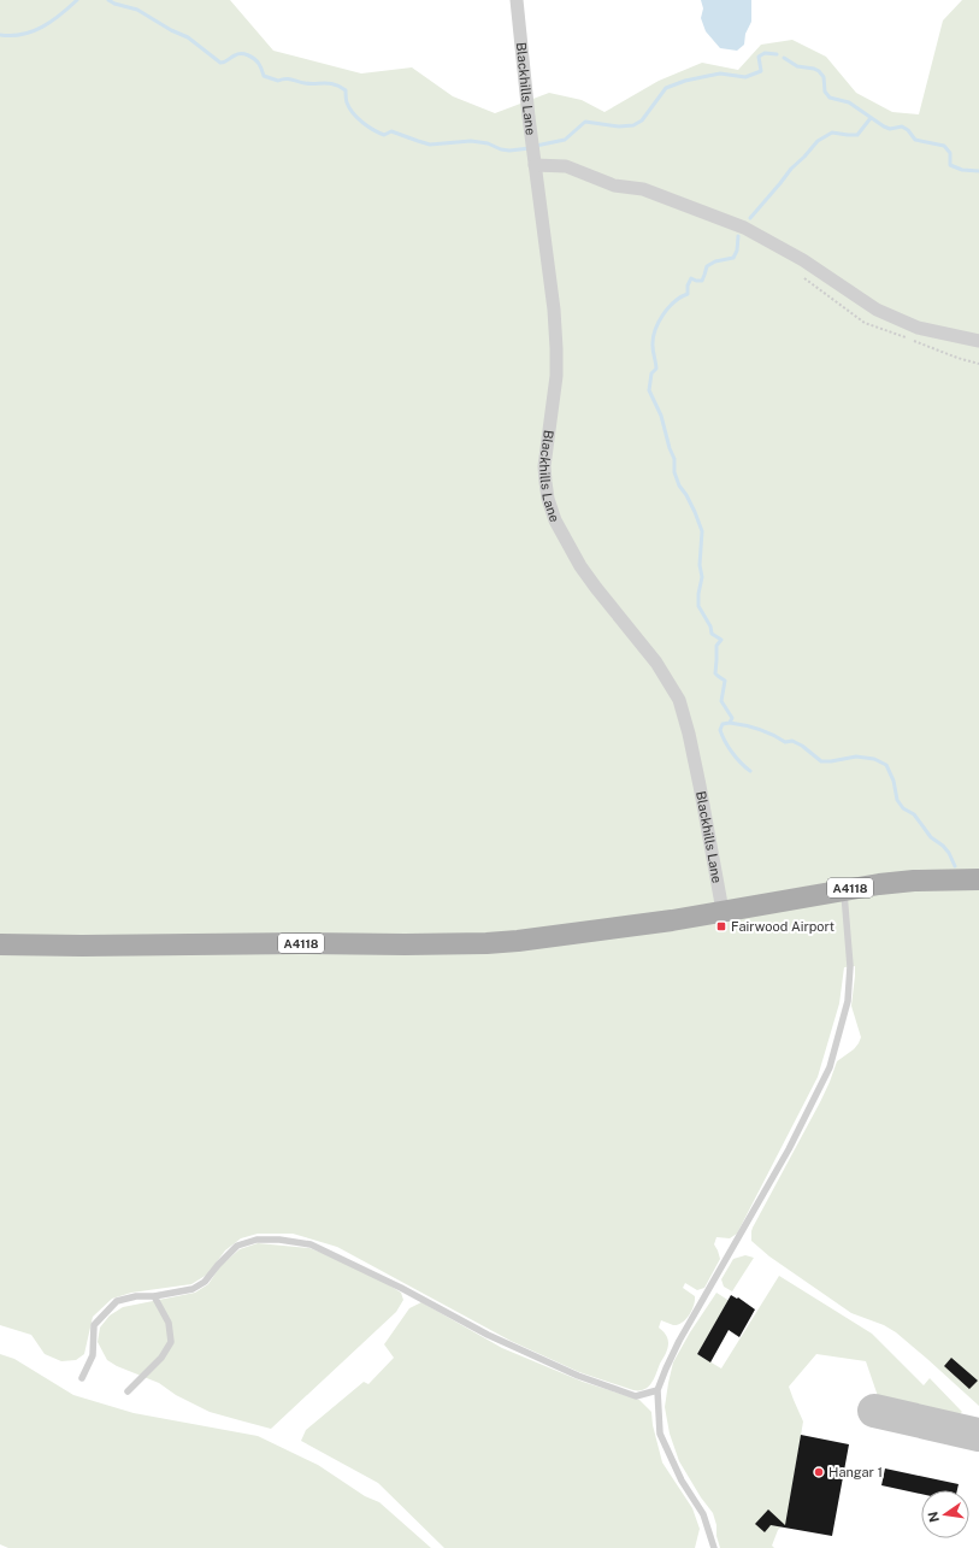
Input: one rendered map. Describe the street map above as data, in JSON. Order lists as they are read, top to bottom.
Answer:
{
  "streets": {
    "main road": ["A4118"],
    "street": ["Blackhills Lane"]
  },
  "crossings": [
    ["Blackhills Lane", "A4118"]
  ],
  "places": {
    "transit": ["Fairwood Airport"],
    "other": ["Hangar 1"]
  },
  "north": "left"
}
